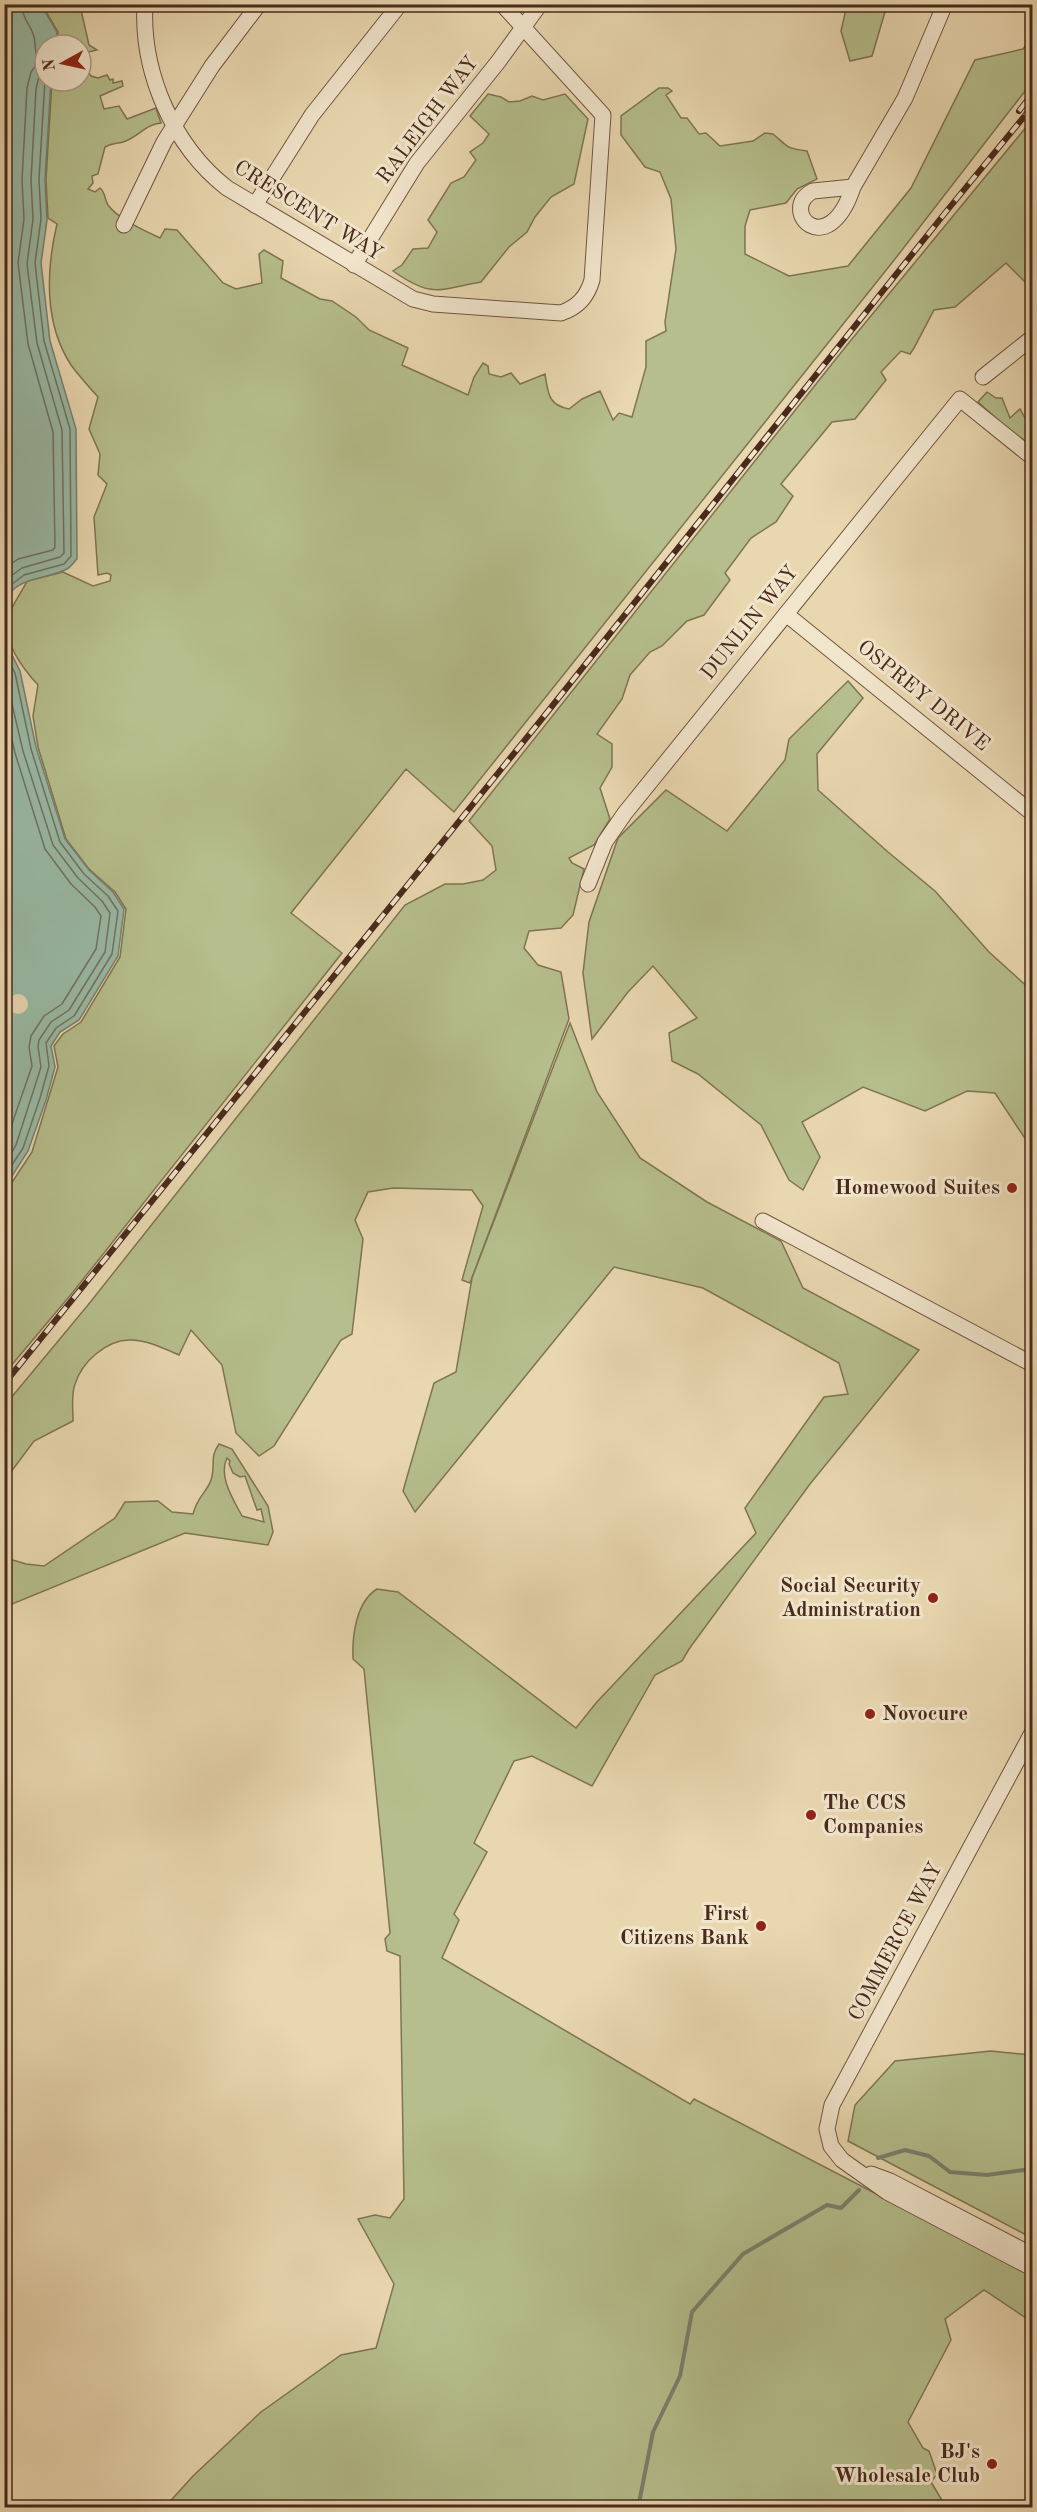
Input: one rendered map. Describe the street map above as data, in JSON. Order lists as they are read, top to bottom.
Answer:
{
  "streets": {
    "street": [
      "RALEIGH WAY",
      "CRESCENT WAY",
      "DUNLIN WAY",
      "OSPREY DRIVE",
      "COMMERCE WAY"
    ]
  },
  "crossings": [
    ["RALEIGH WAY", "CRESCENT WAY"],
    ["DUNLIN WAY", "OSPREY DRIVE"]
  ],
  "places": [
    "Homewood Suites",
    "Social Security Administration",
    "Novocure",
    "The CCS Companies",
    "First Citizens Bank",
    "BJ's Wholesale Club"
  ],
  "north": "left"
}
